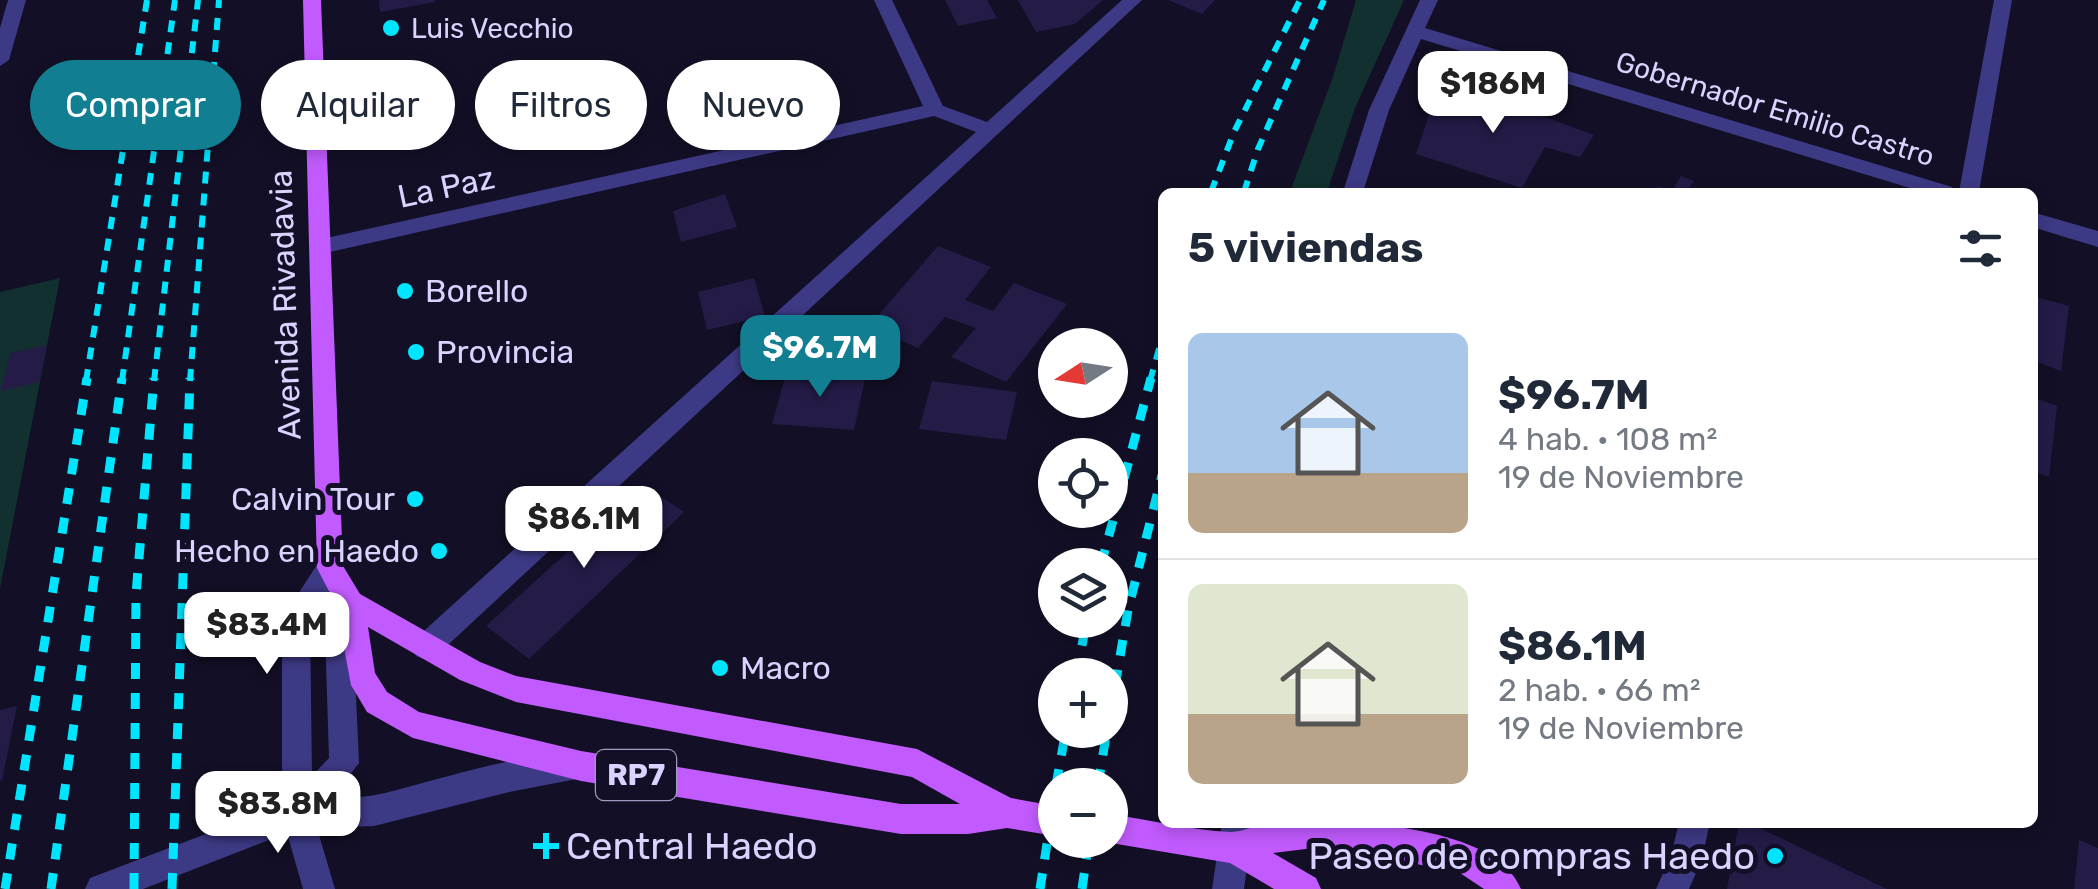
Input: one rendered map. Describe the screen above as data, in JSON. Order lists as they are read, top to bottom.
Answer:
{
  "streets": {
    "main road": ["Avenida Rivadavia", "RP7"],
    "street": ["Gobernador Emilio Castro", "La Paz"]
  },
  "crossings": [
    ["La Paz", "Avenida Rivadavia"]
  ],
  "places": {
    "other": [
      "Luis Vecchio",
      "Borello",
      "Provincia",
      "Calvin Tour",
      "Hecho en Haedo",
      "Macro",
      "Paseo de compras Haedo"
    ],
    "health": ["Central Haedo"]
  },
  "north": "left",
  "page": {
    "price": [
      "$186M",
      "$96.7M",
      "$86.1M",
      "$83.4M",
      "$83.8M"
    ],
    "chip": [
      "Comprar",
      "Alquilar",
      "Filtros",
      "Nuevo"
    ],
    "heading": "5 viviendas",
    "list": [
      {
        "name": "$96.7M",
        "note": "4 hab. · 108 m² · 19 de Noviembre"
      },
      {
        "name": "$86.1M",
        "note": "2 hab. · 66 m² · 19 de Noviembre"
      }
    ],
    "map_buttons": ["+", "−"]
  }
}
